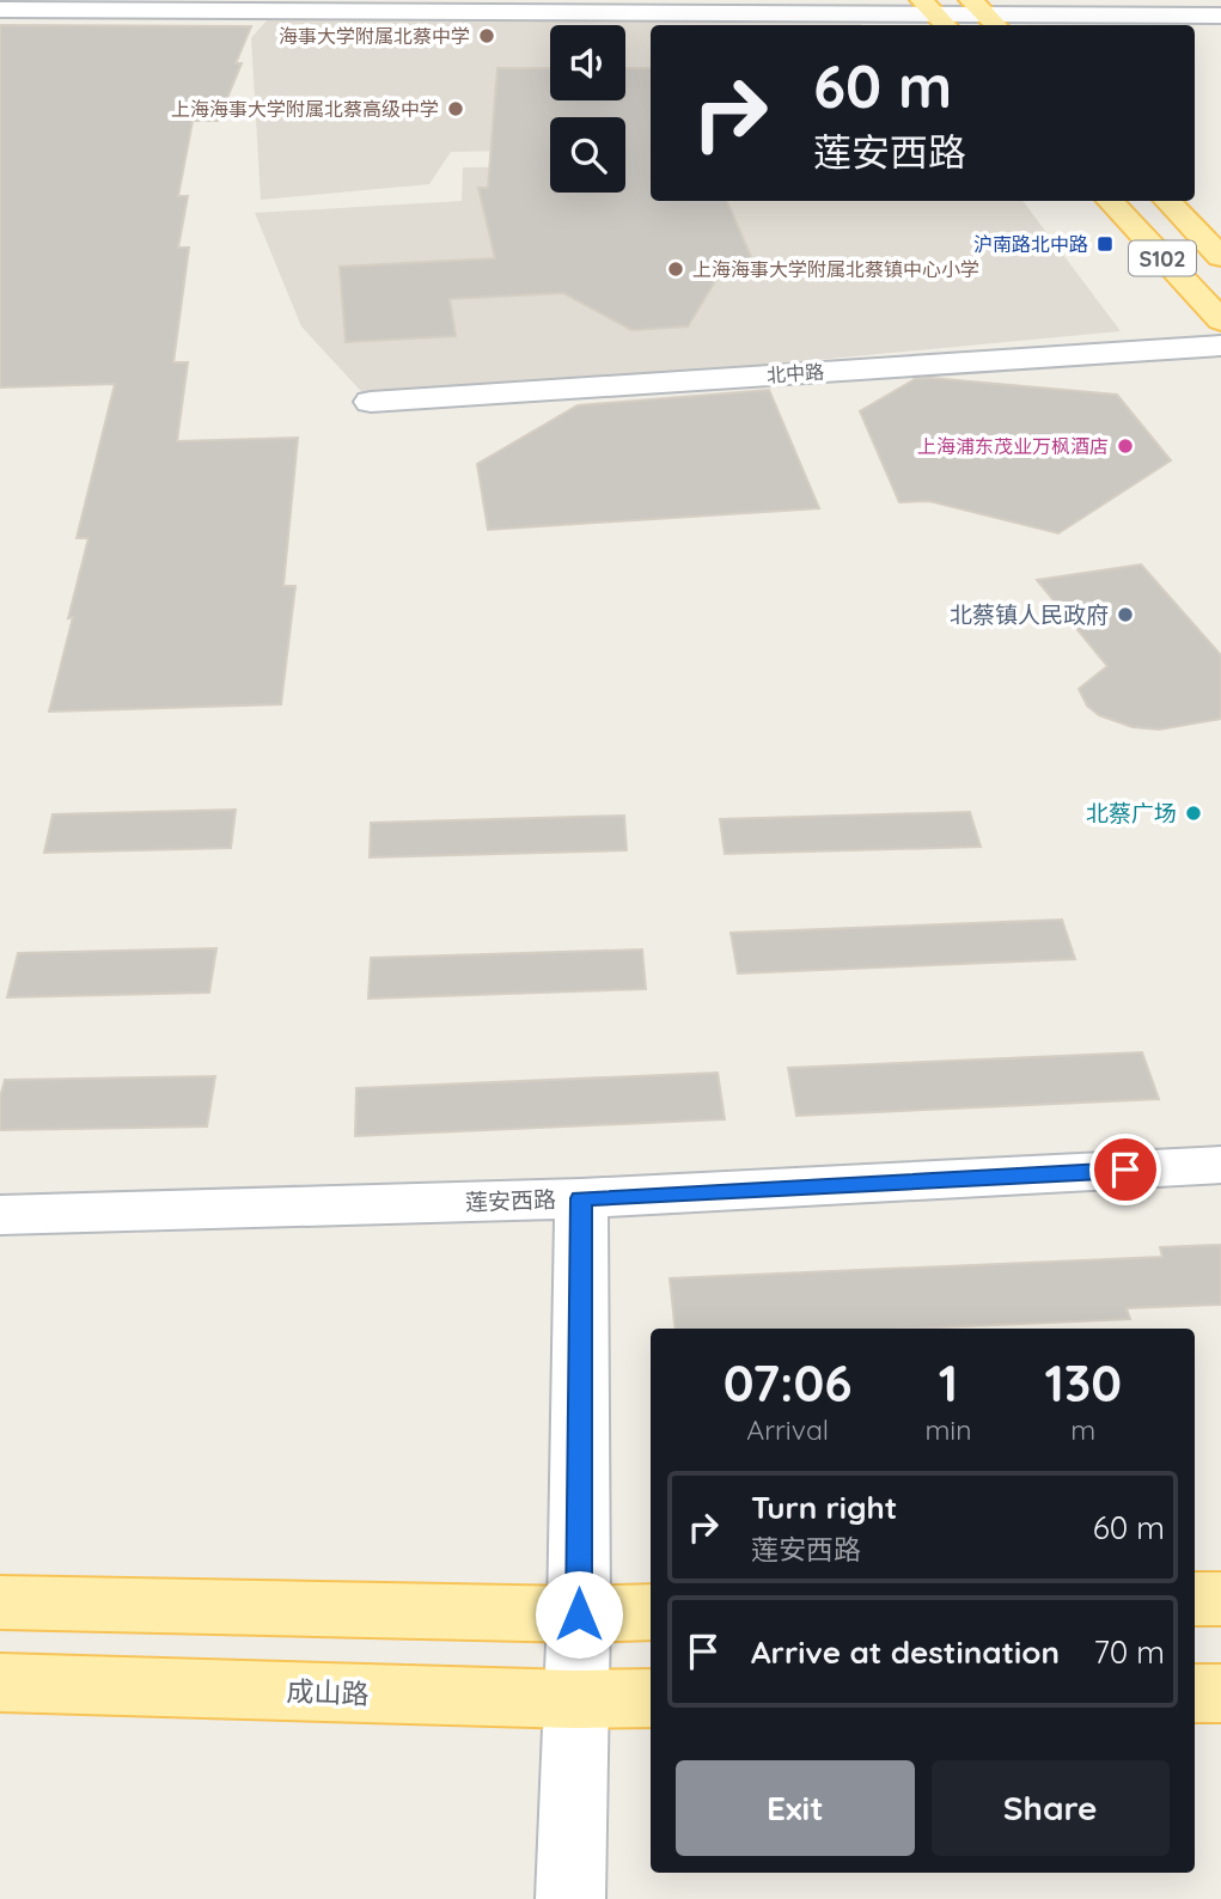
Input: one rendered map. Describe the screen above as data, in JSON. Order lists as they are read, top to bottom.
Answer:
{
  "streets": {
    "main road": ["S102", "成山路"],
    "street": ["北中路", "莲安西路"]
  },
  "places": {
    "other": [
      "海事大学附属北蔡中学",
      "上海海事大学附属北蔡高级中学",
      "上海海事大学附属北蔡镇中心小学",
      "上海浦东茂业万枫酒店",
      "北蔡镇人民政府",
      "北蔡广场"
    ],
    "transit": ["沪南路北中路"]
  },
  "page": {
    "turn": ["60 m", "莲安西路"],
    "eta": [
      "07:06",
      "Arrival",
      "1",
      "min",
      "130",
      "m"
    ],
    "list": [
      {
        "name": "Turn right",
        "note": "莲安西路",
        "value": "60 m"
      },
      {
        "name": "Arrive at destination",
        "value": "70 m"
      }
    ],
    "buttons": ["Exit", "Share"]
  }
}
